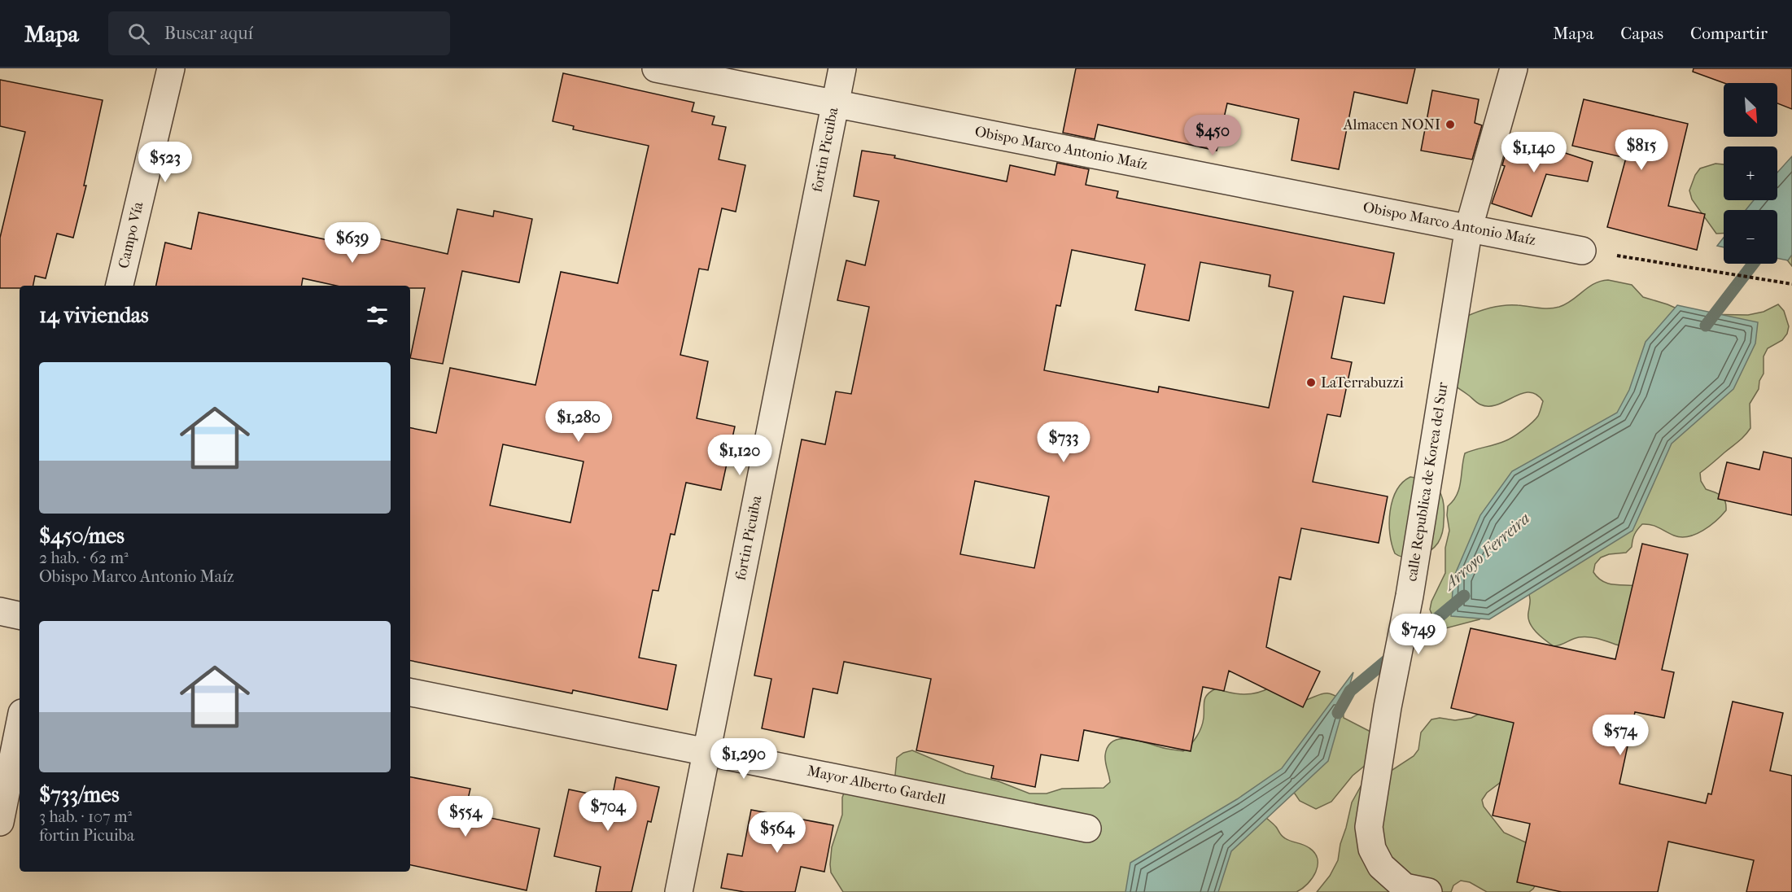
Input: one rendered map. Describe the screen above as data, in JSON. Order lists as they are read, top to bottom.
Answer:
{
  "streets": {
    "street": [
      "Obispo Marco Antonio Maíz",
      "fortin Picuiba",
      "Campo Vía",
      "calle Republica de Korea del Sur",
      "Mayor Alberto Gardell"
    ]
  },
  "crossings": [
    ["Obispo Marco Antonio Maíz", "fortin Picuiba"],
    ["Obispo Marco Antonio Maíz", "calle Republica de Korea del Sur"],
    ["fortin Picuiba", "Mayor Alberto Gardell"]
  ],
  "water": ["Arroyo Ferreira"],
  "places": ["Almacen NONI", "LaTerrabuzzi"],
  "north": "bottom right",
  "page": {
    "header": "Mapa",
    "search": "Buscar aquí",
    "nav": ["Mapa", "Capas", "Compartir"],
    "map_buttons": ["+", "−"],
    "price": [
      "$450",
      "$815",
      "$1,140",
      "$523",
      "$639",
      "$1,280",
      "$733",
      "$1,120",
      "$749",
      "$574",
      "$1,290",
      "$704",
      "$554",
      "$564"
    ],
    "heading": "14 viviendas",
    "list": [
      {
        "name": "$450/mes",
        "note": "2 hab. · 62 m² · Obispo Marco Antonio Maíz"
      },
      {
        "name": "$733/mes",
        "note": "3 hab. · 107 m² · fortin Picuiba"
      }
    ]
  }
}
